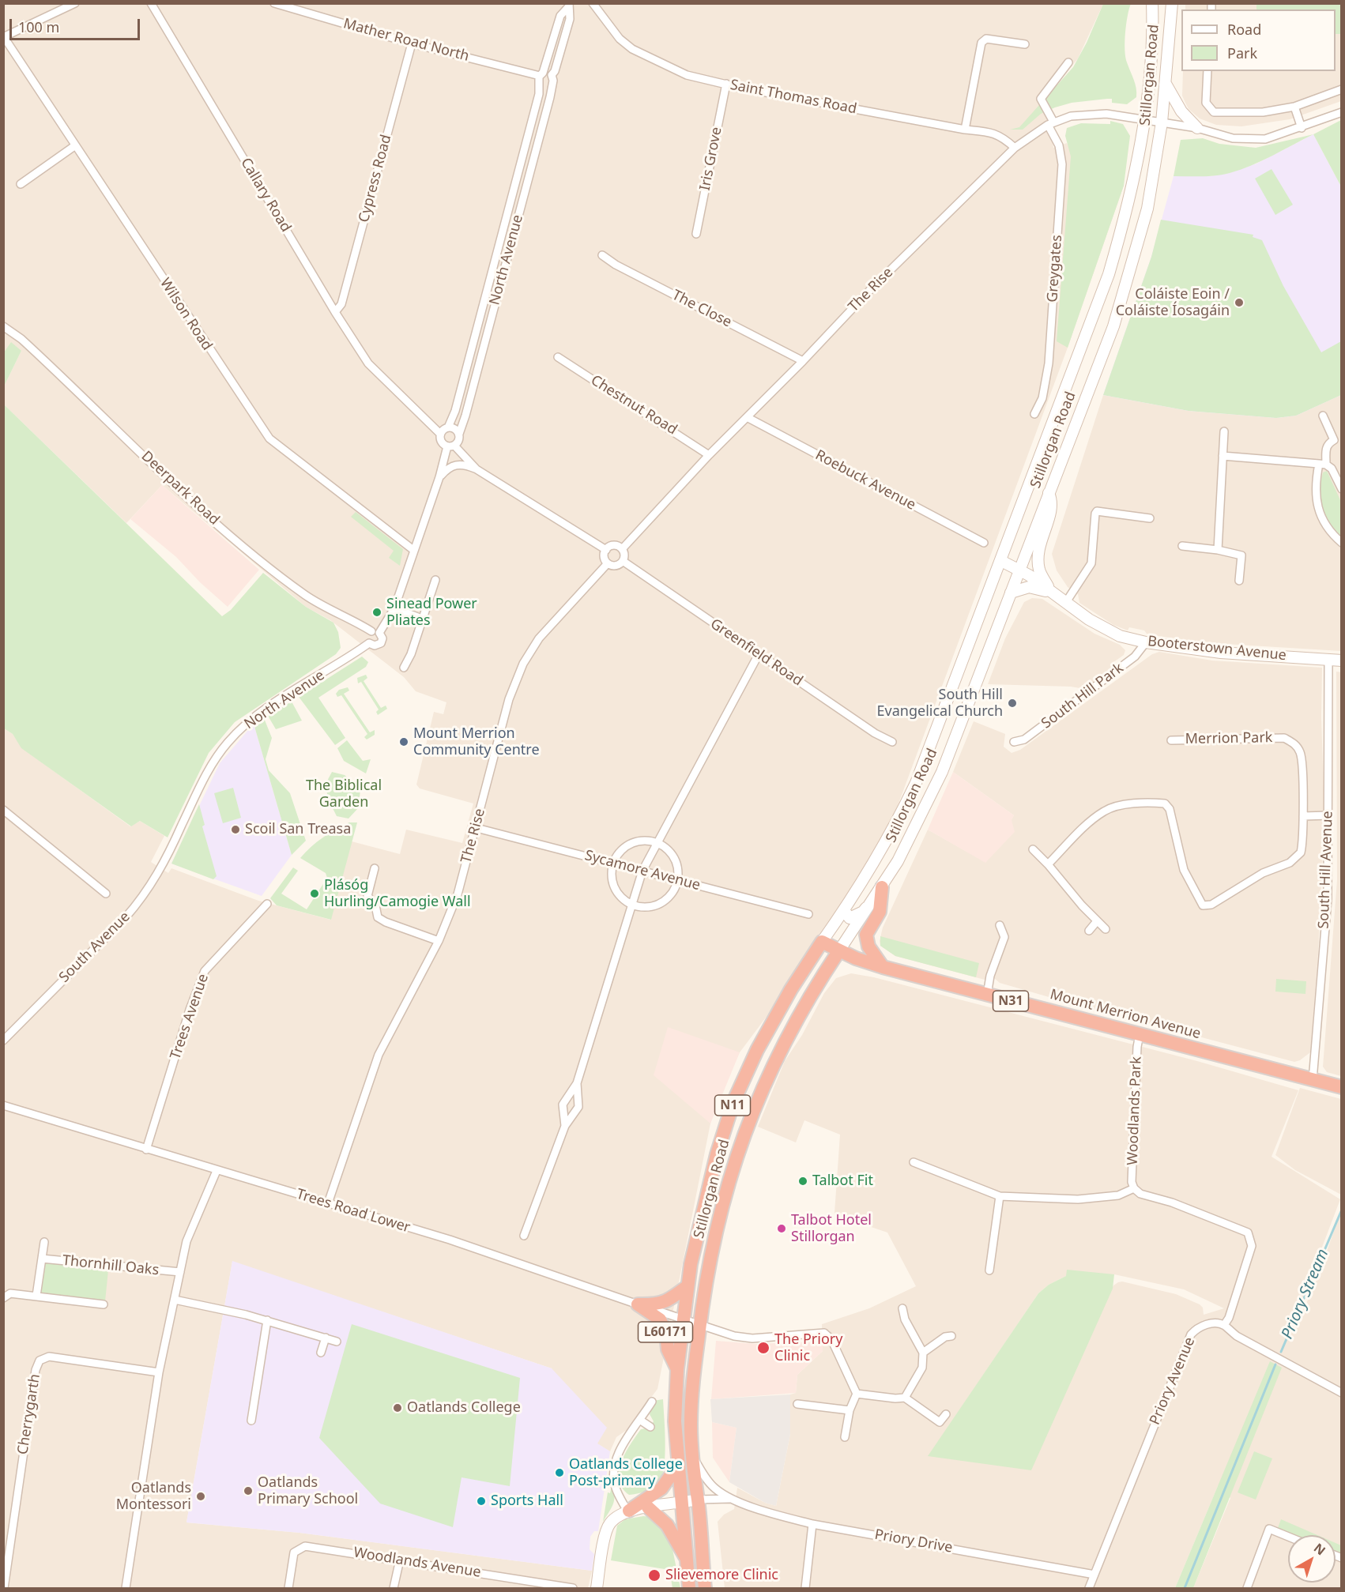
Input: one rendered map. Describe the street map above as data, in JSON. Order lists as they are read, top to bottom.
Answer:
{
  "streets": {
    "highway": [
      "Stillorgan Road",
      "N31",
      "Mount Merrion Avenue",
      "N11",
      "L60171"
    ],
    "main road": ["Booterstown Avenue"],
    "street": [
      "Mather Road North",
      "Saint Thomas Road",
      "Iris Grove",
      "Cypress Road",
      "Callary Road",
      "North Avenue",
      "Greygates",
      "The Rise",
      "The Close",
      "Wilson Road",
      "Chestnut Road",
      "Roebuck Avenue",
      "Deerpark Road",
      "Greenfield Road",
      "South Hill Park",
      "Merrion Park",
      "South Hill Avenue",
      "Sycamore Avenue",
      "South Avenue",
      "Trees Avenue",
      "Woodlands Park",
      "Trees Road Lower",
      "Thornhill Oaks",
      "Priory Avenue",
      "Cherrygarth",
      "Priory Drive",
      "Woodlands Avenue"
    ]
  },
  "crossings": [
    ["Mather Road North", "Cypress Road"],
    ["Mather Road North", "North Avenue"],
    ["Stillorgan Road", "The Rise"],
    ["Stillorgan Road", "Booterstown Avenue"],
    ["Stillorgan Road", "Mount Merrion Avenue"],
    ["Stillorgan Road", "N11"],
    ["Stillorgan Road", "Trees Road Lower"],
    ["Stillorgan Road", "L60171"],
    ["Stillorgan Road", "Priory Drive"],
    ["Saint Thomas Road", "Iris Grove"],
    ["Saint Thomas Road", "The Rise"],
    ["Cypress Road", "Callary Road"],
    ["Callary Road", "North Avenue"],
    ["North Avenue", "Deerpark Road"],
    ["North Avenue", "South Avenue"],
    ["Greygates", "The Rise"],
    ["The Rise", "The Close"],
    ["The Rise", "Chestnut Road"],
    ["The Rise", "Roebuck Avenue"],
    ["The Rise", "Greenfield Road"],
    ["The Rise", "Sycamore Avenue"],
    ["The Rise", "Trees Road Lower"],
    ["Booterstown Avenue", "South Hill Park"],
    ["Booterstown Avenue", "South Hill Avenue"],
    ["South Hill Avenue", "Mount Merrion Avenue"],
    ["Mount Merrion Avenue", "Woodlands Park"],
    ["Trees Avenue", "Trees Road Lower"],
    ["Trees Road Lower", "L60171"],
    ["Priory Avenue", "Priory Drive"]
  ],
  "water": ["Priory Stream"],
  "parks": ["The Biblical Garden"],
  "places": [
    "Coláiste Eoin / Coláiste Íosagáin",
    "Sinead Power Pliates",
    "South Hill Evangelical Church",
    "Mount Merrion Community Centre",
    "Scoil San Treasa",
    "Plásóg Hurling/Camogie Wall",
    "Talbot Fit",
    "Talbot Hotel Stillorgan",
    "The Priory Clinic",
    "Oatlands College",
    "Oatlands College Post-primary",
    "Oatlands Primary School",
    "Oatlands Montessori",
    "Sports Hall",
    "Slievemore Clinic"
  ],
  "legend": ["Road", "Park"],
  "scale_bar": "100 m",
  "north": "top right"
}
